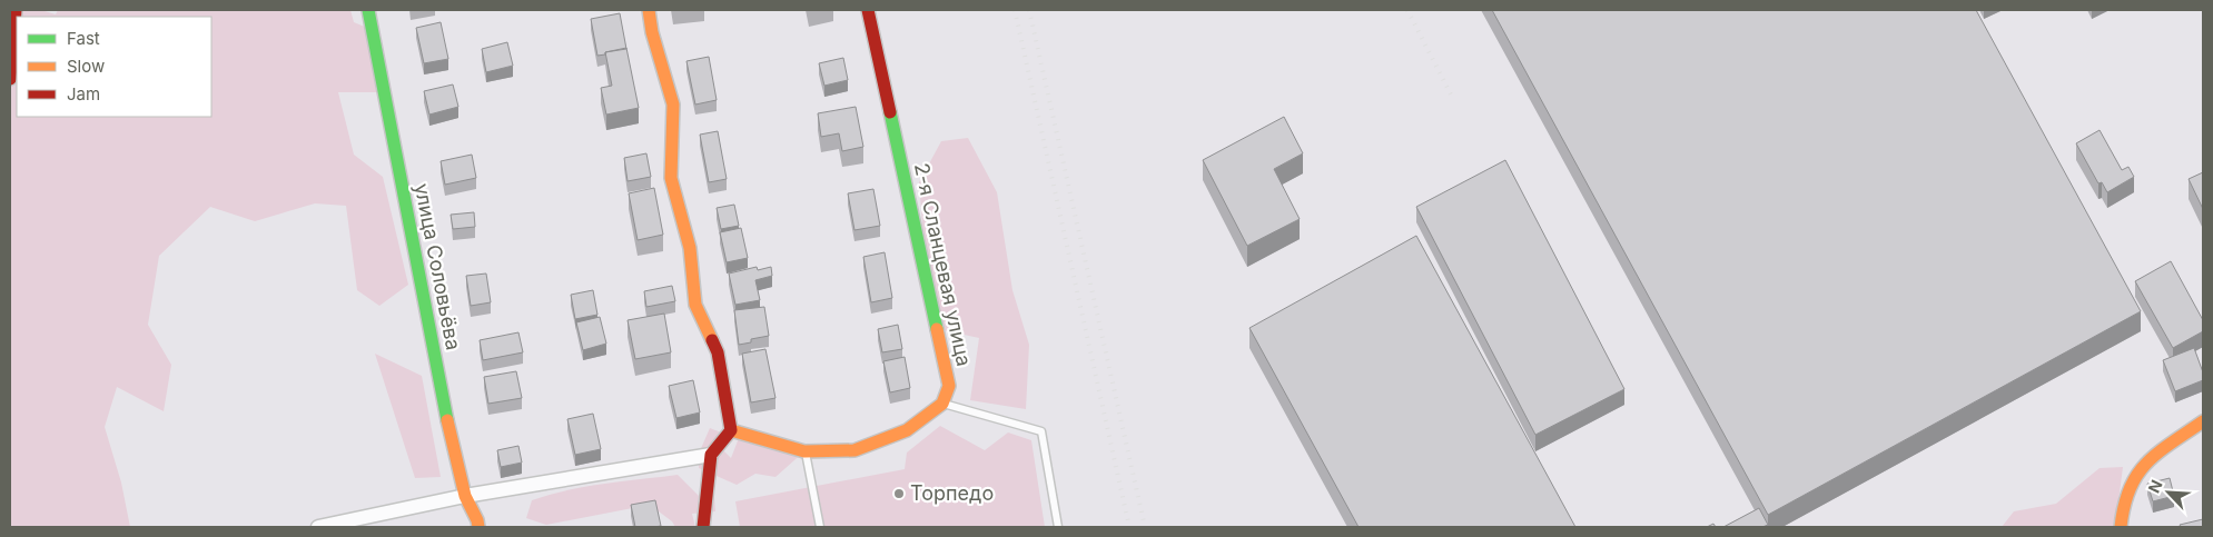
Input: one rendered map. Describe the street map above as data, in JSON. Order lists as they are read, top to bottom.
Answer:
{
  "streets": {
    "street": ["2-я Сланцевая улица", "улица Соловьёва"]
  },
  "places": ["Торпедо"],
  "legend": ["Fast", "Slow", "Jam"],
  "north": "top left"
}
